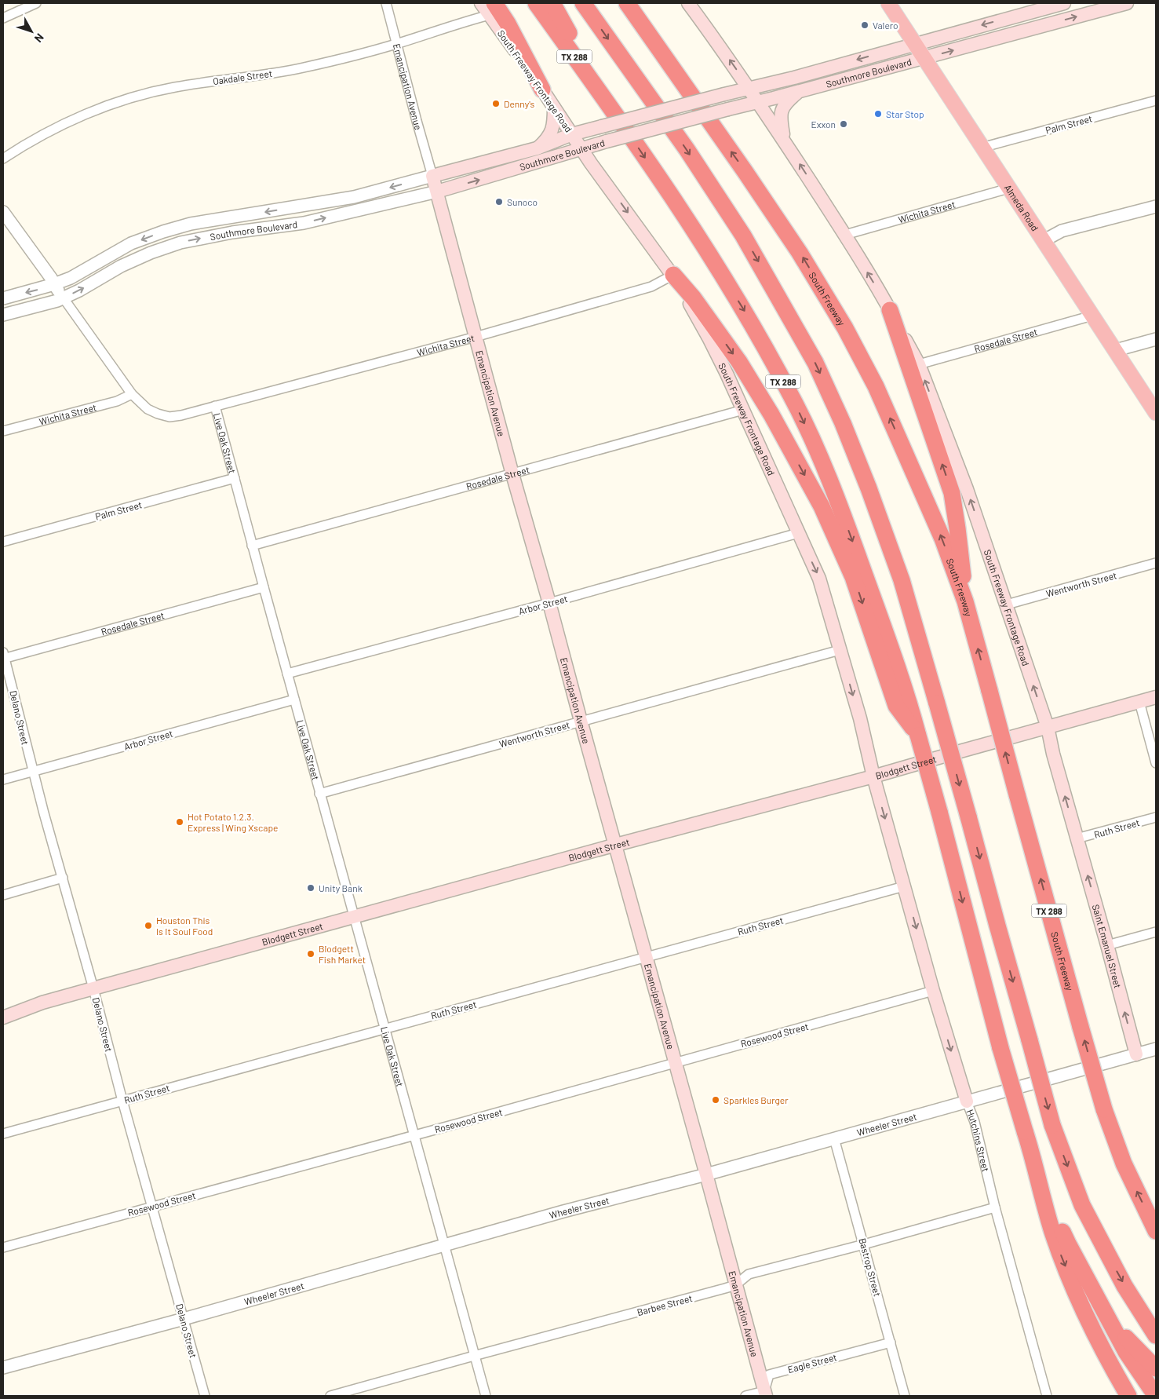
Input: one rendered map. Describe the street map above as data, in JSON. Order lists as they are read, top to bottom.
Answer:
{
  "streets": {
    "highway": ["TX 288", "South Freeway"],
    "main road": [
      "Southmore Boulevard",
      "South Freeway Frontage Road",
      "Emancipation Avenue",
      "Almeda Road",
      "Blodgett Street",
      "Saint Emanuel Street",
      "Hutchins Street"
    ],
    "street": [
      "Oakdale Street",
      "Palm Street",
      "Wichita Street",
      "Rosedale Street",
      "Live Oak Street",
      "Wentworth Street",
      "Arbor Street",
      "Delano Street",
      "Ruth Street",
      "Rosewood Street",
      "Wheeler Street",
      "Bastrop Street",
      "Barbee Street",
      "Eagle Street"
    ]
  },
  "crossings": [
    ["Southmore Boulevard", "South Freeway Frontage Road"],
    ["Southmore Boulevard", "Emancipation Avenue"],
    ["Southmore Boulevard", "Almeda Road"],
    ["Southmore Boulevard", "Live Oak Street"],
    ["Oakdale Street", "Emancipation Avenue"],
    ["South Freeway Frontage Road", "Wichita Street"],
    ["South Freeway Frontage Road", "Rosedale Street"],
    ["South Freeway Frontage Road", "Wentworth Street"],
    ["South Freeway Frontage Road", "Arbor Street"],
    ["South Freeway Frontage Road", "Blodgett Street"],
    ["South Freeway Frontage Road", "Ruth Street"],
    ["South Freeway Frontage Road", "Saint Emanuel Street"],
    ["South Freeway Frontage Road", "Hutchins Street"],
    ["Emancipation Avenue", "Wichita Street"],
    ["Emancipation Avenue", "Rosedale Street"],
    ["Emancipation Avenue", "Wentworth Street"],
    ["Emancipation Avenue", "Arbor Street"],
    ["Emancipation Avenue", "Blodgett Street"],
    ["Emancipation Avenue", "Ruth Street"],
    ["Emancipation Avenue", "Rosewood Street"],
    ["Emancipation Avenue", "Wheeler Street"],
    ["Emancipation Avenue", "Barbee Street"],
    ["Emancipation Avenue", "Eagle Street"],
    ["Palm Street", "Almeda Road"],
    ["Palm Street", "Live Oak Street"],
    ["Almeda Road", "Wichita Street"],
    ["Almeda Road", "Rosedale Street"],
    ["Wichita Street", "Live Oak Street"],
    ["Rosedale Street", "Live Oak Street"],
    ["Rosedale Street", "Delano Street"],
    ["Live Oak Street", "Wentworth Street"],
    ["Live Oak Street", "Arbor Street"],
    ["Live Oak Street", "Blodgett Street"],
    ["Live Oak Street", "Ruth Street"],
    ["Live Oak Street", "Rosewood Street"],
    ["Live Oak Street", "Wheeler Street"],
    ["Live Oak Street", "Barbee Street"],
    ["Arbor Street", "Delano Street"],
    ["Delano Street", "Blodgett Street"],
    ["Delano Street", "Ruth Street"],
    ["Delano Street", "Rosewood Street"],
    ["Delano Street", "Wheeler Street"],
    ["Ruth Street", "Saint Emanuel Street"],
    ["Ruth Street", "Hutchins Street"],
    ["Saint Emanuel Street", "Wheeler Street"],
    ["Rosewood Street", "Hutchins Street"],
    ["Wheeler Street", "Hutchins Street"],
    ["Wheeler Street", "Bastrop Street"],
    ["Hutchins Street", "Barbee Street"],
    ["Bastrop Street", "Barbee Street"],
    ["Bastrop Street", "Eagle Street"]
  ],
  "one_way": ["Saint Emanuel Street", "Hutchins Street"],
  "places": [
    "Valero",
    "Denny's",
    "Star Stop",
    "Exxon",
    "Sunoco",
    "Hot Potato 1.2.3. Express | Wing Xscape",
    "Unity Bank",
    "Houston This Is It Soul Food",
    "Blodgett Fish Market",
    "Sparkles Burger"
  ],
  "north": "bottom right"
}
